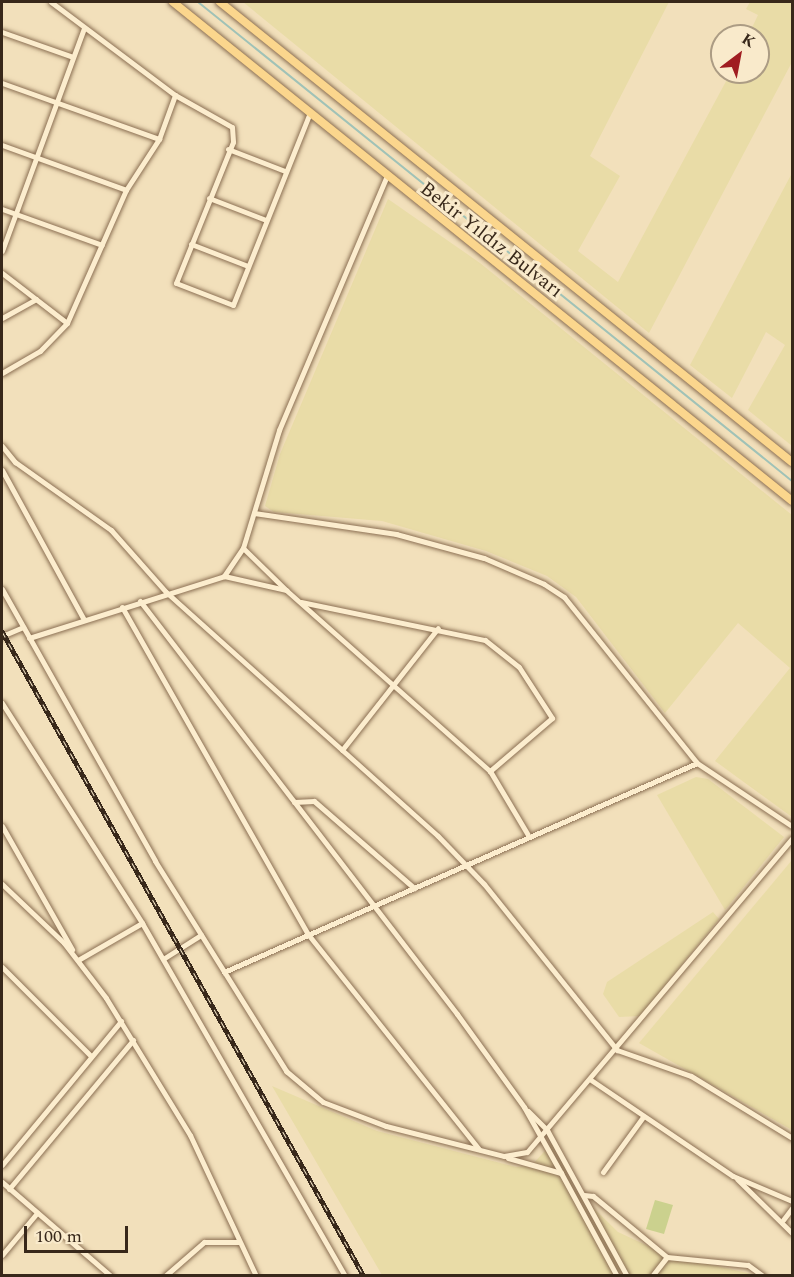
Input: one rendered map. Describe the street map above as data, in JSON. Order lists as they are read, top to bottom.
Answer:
{
  "streets": {
    "main road": ["Bekir Yıldız Bulvarı"]
  },
  "scale_bar": "100 m",
  "north": "top right"
}
